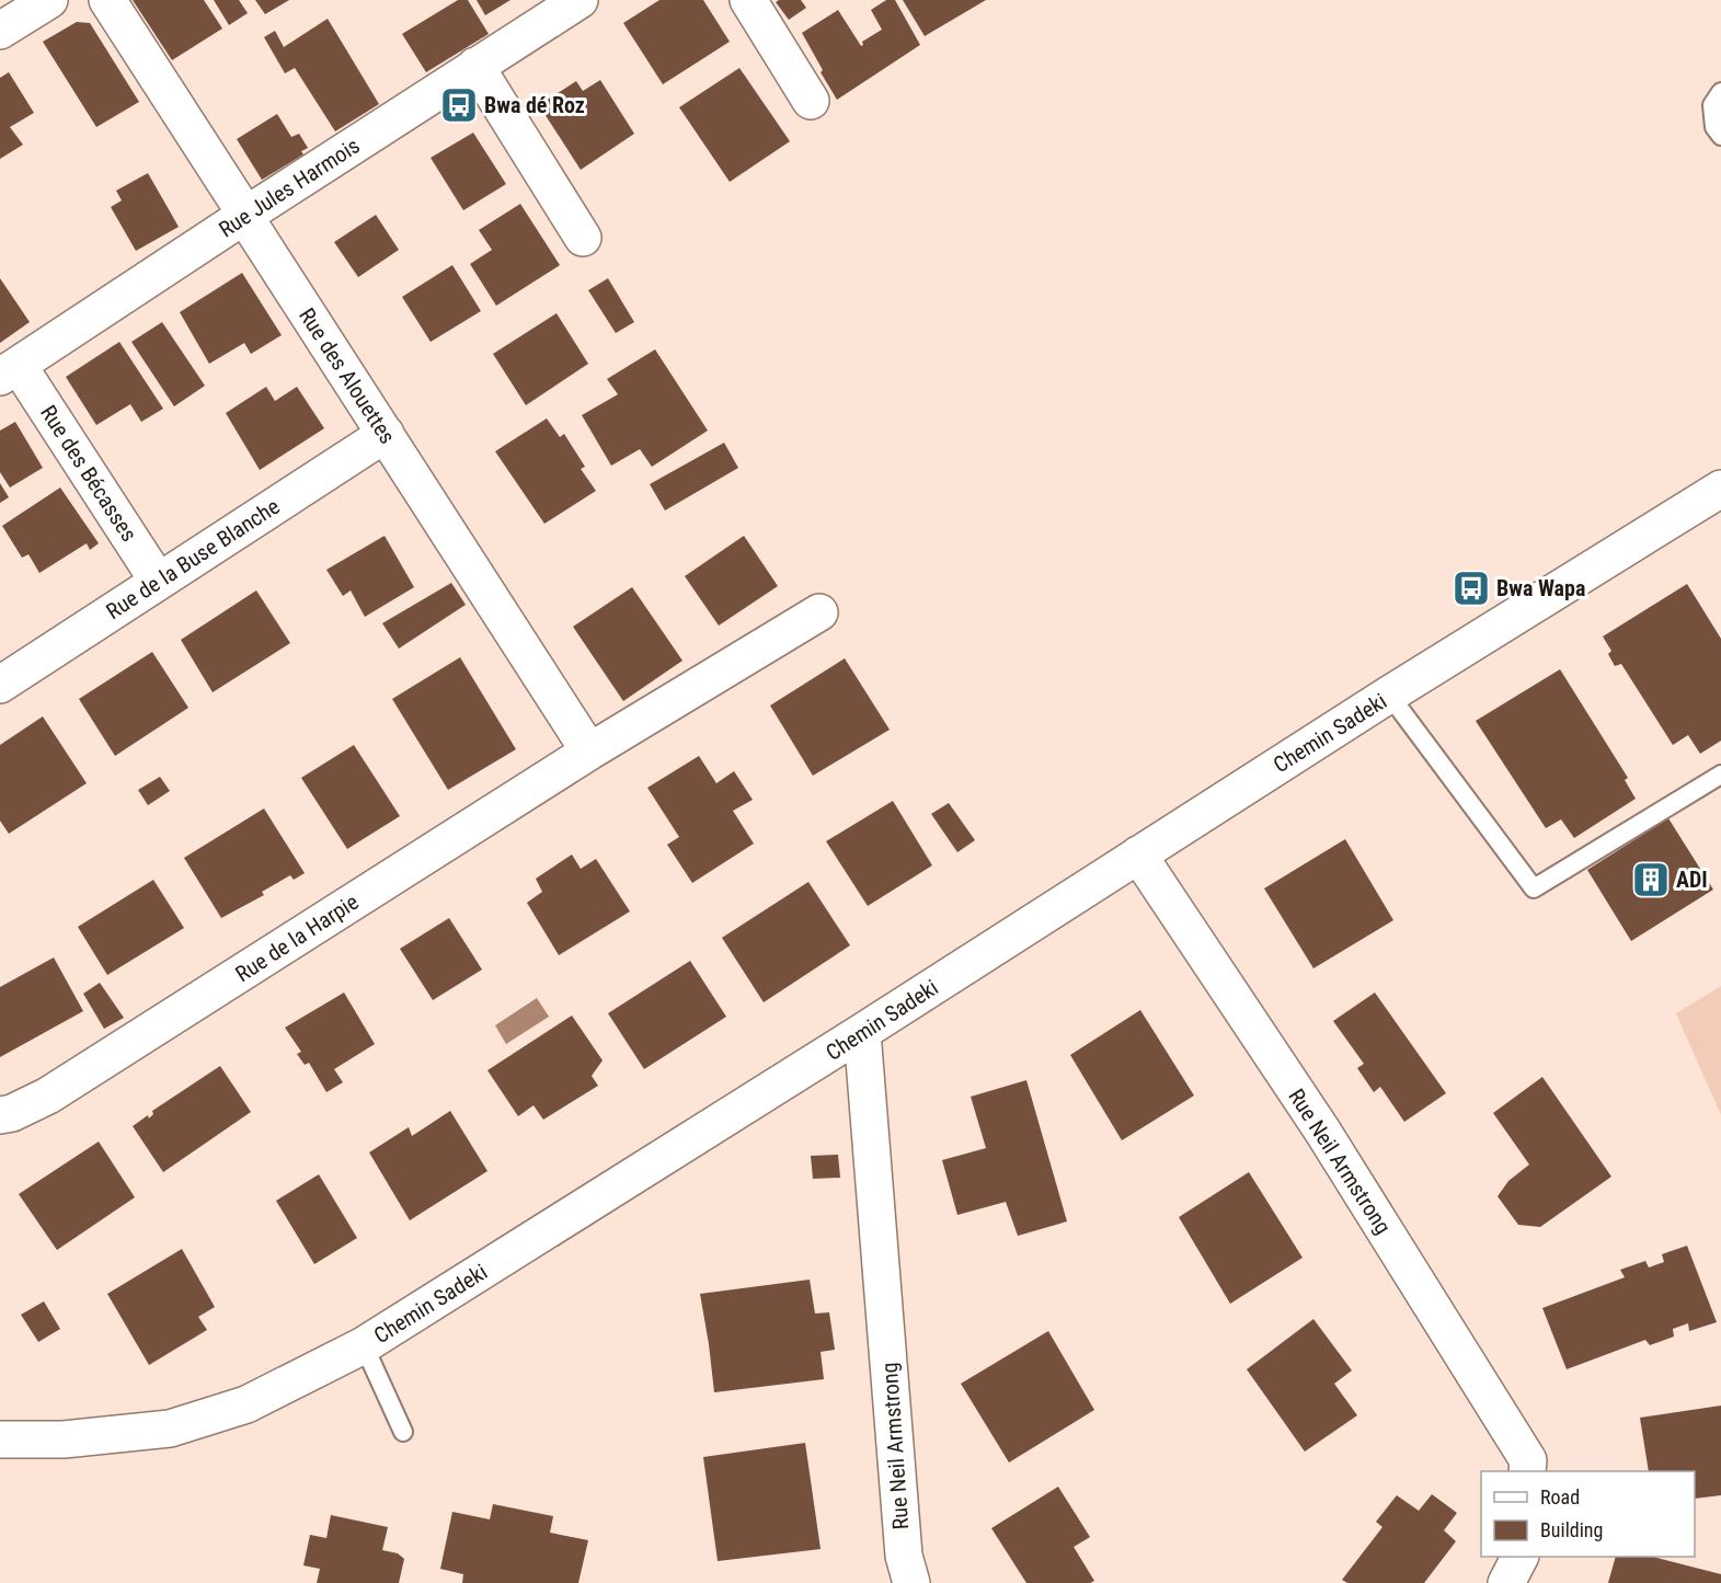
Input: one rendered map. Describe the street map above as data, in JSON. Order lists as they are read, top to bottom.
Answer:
{
  "streets": {
    "street": [
      "Rue Jules Harmois",
      "Rue des Alouettes",
      "Rue des Bécasses",
      "Rue de la Buse Blanche",
      "Chemin Sadeki",
      "Rue de la Harpie",
      "Rue Neil Armstrong"
    ]
  },
  "crossings": [
    ["Rue Jules Harmois", "Rue des Alouettes"],
    ["Rue Jules Harmois", "Rue des Bécasses"],
    ["Rue des Alouettes", "Rue de la Buse Blanche"],
    ["Rue des Alouettes", "Rue de la Harpie"],
    ["Rue des Bécasses", "Rue de la Buse Blanche"],
    ["Chemin Sadeki", "Rue Neil Armstrong"]
  ],
  "places": {
    "bus stop": ["Bwa dé Roz", "Bwa Wapa"],
    "building": ["ADI"]
  },
  "legend": ["Road", "Building"]
}
